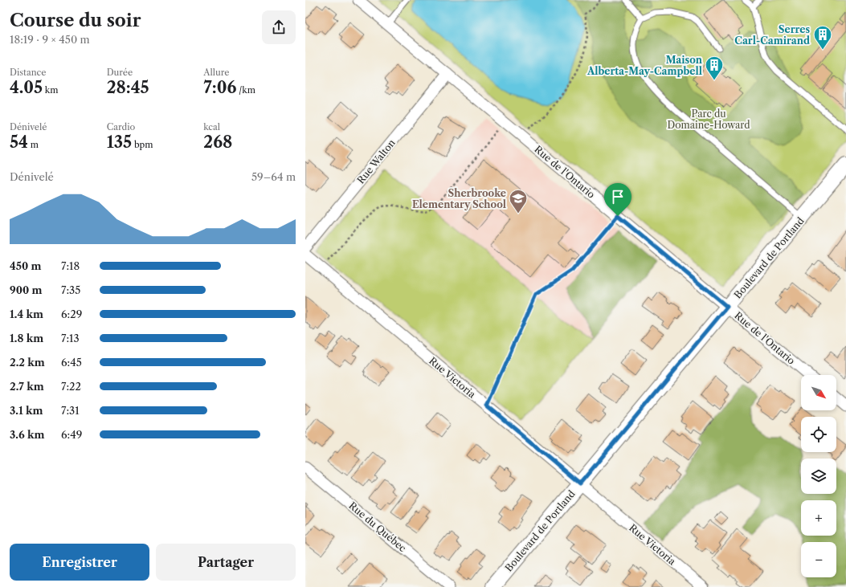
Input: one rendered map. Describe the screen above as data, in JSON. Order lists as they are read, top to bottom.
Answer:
{
  "streets": {
    "main road": ["Boulevard de Portland"],
    "street": [
      "Rue Walton",
      "Rue de l'Ontario",
      "Rue Victoria",
      "Rue du Québec"
    ]
  },
  "crossings": [
    ["Rue Walton", "Rue de l'Ontario"],
    ["Rue de l'Ontario", "Boulevard de Portland"],
    ["Boulevard de Portland", "Rue Victoria"]
  ],
  "parks": ["Parc du Domaine-Howard"],
  "places": {
    "building": ["Serres Carl-Camirand", "Maison Alberta-May-Campbell"],
    "school or university": ["Sherbrooke Elementary School"]
  },
  "north": "bottom right",
  "page": {
    "heading": ["Course du soir", "18:19 · 9 × 450 m"],
    "stats": [
      ["Distance", "4.05 km"],
      ["Durée", "28:45"],
      ["Allure", "7:06 /km"],
      ["Dénivelé", "54 m"],
      ["Cardio", "135 bpm"],
      ["kcal", "268"]
    ],
    "chart": ["Dénivelé", "59–64 m"],
    "list": [
      {
        "name": "450 m",
        "note": "7:18"
      },
      {
        "name": "900 m",
        "note": "7:35"
      },
      {
        "name": "1.4 km",
        "note": "6:29"
      },
      {
        "name": "1.8 km",
        "note": "7:13"
      },
      {
        "name": "2.2 km",
        "note": "6:45"
      },
      {
        "name": "2.7 km",
        "note": "7:22"
      },
      {
        "name": "3.1 km",
        "note": "7:31"
      },
      {
        "name": "3.6 km",
        "note": "6:49"
      }
    ],
    "map_buttons": ["+", "−"],
    "buttons": ["Enregistrer", "Partager"]
  }
}
